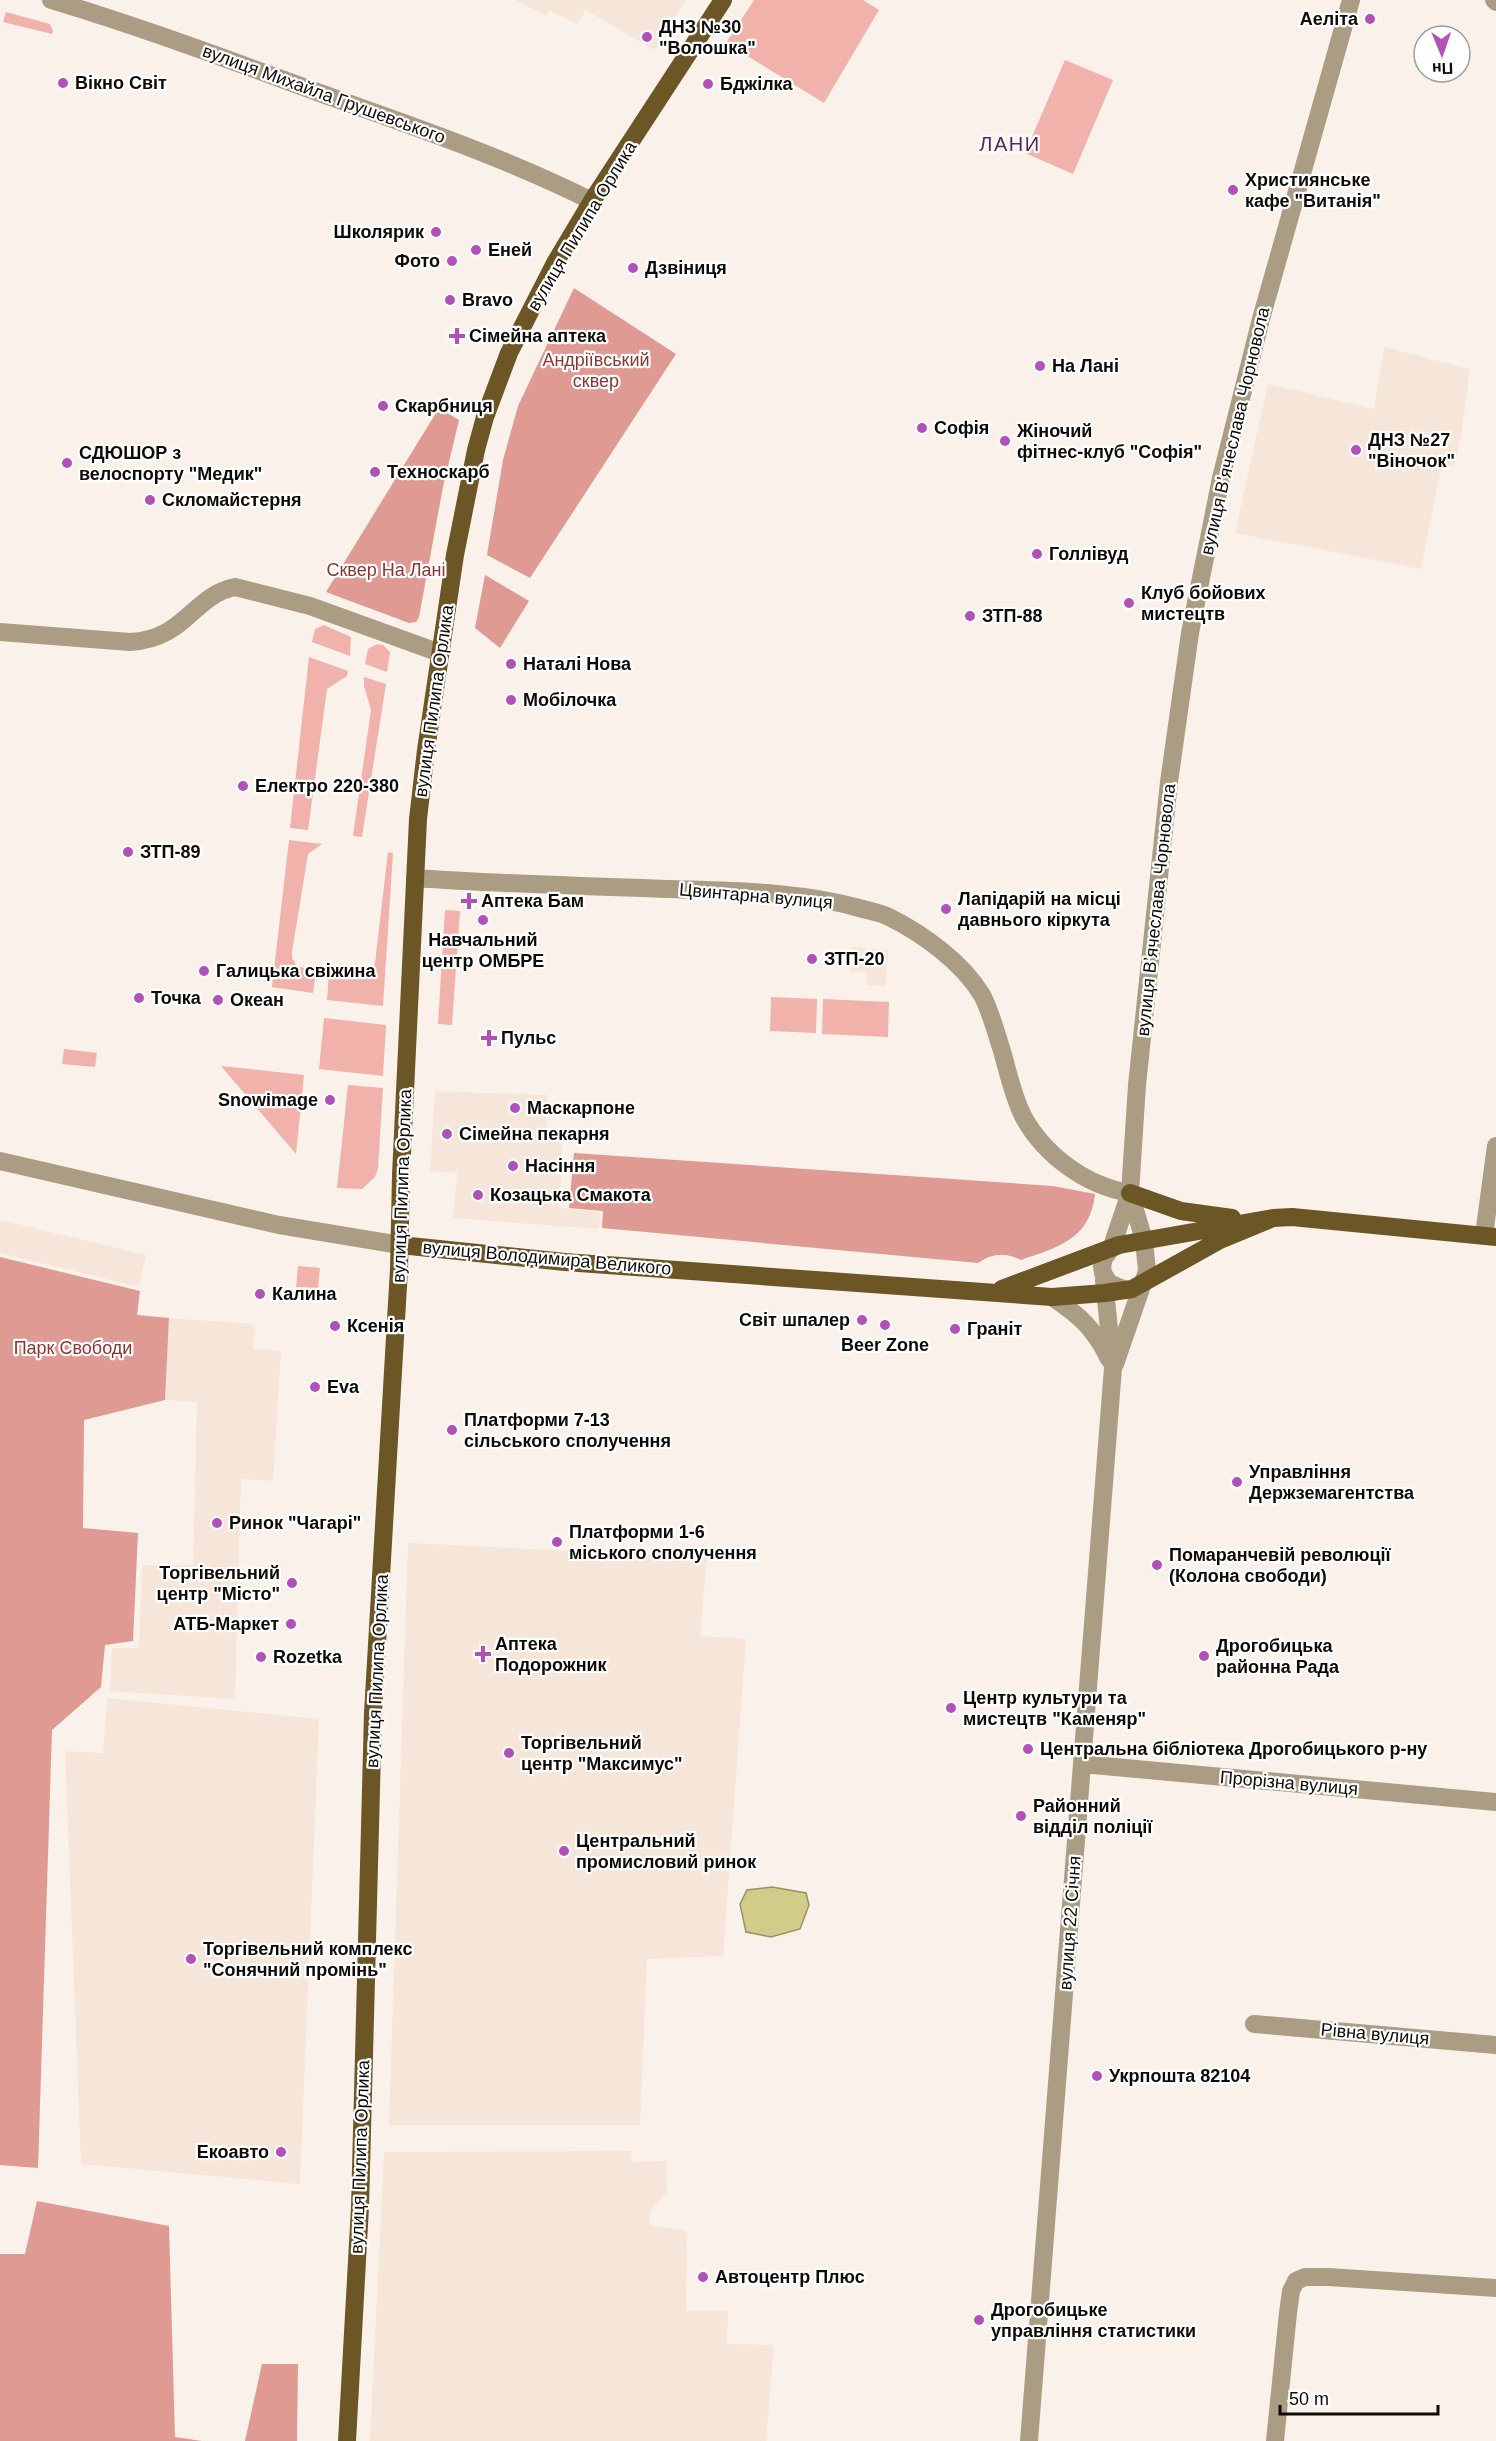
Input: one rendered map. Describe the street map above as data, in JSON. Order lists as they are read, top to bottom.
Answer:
{
  "streets": {
    "main road": ["вулиця Пилипа Орлика", "вулиця Володимира Великого"],
    "street": [
      "вулиця Михайла Грушевського",
      "вулиця Вʼячеслава Чорновола",
      "Цвинтарна вулиця",
      "Прорізна вулиця",
      "вулиця 22 Січня",
      "Рівна вулиця"
    ]
  },
  "crossings": [
    ["вулиця Михайла Грушевського", "вулиця Пилипа Орлика"],
    ["вулиця Пилипа Орлика", "Цвинтарна вулиця"],
    ["вулиця Пилипа Орлика", "вулиця Володимира Великого"],
    ["вулиця Вʼячеслава Чорновола", "Цвинтарна вулиця"],
    ["Прорізна вулиця", "вулиця 22 Січня"]
  ],
  "districts": ["ЛАНИ"],
  "parks": ["Андріївський сквер", "Сквер На Лані", "Парк Свободи"],
  "places": {
    "other": [
      "Аеліта",
      "ДНЗ №30 \"Волошка\"",
      "Вікно Світ",
      "Бджілка",
      "Християнське кафе \"Витанія\"",
      "Школярик",
      "Еней",
      "Фото",
      "Дзвіниця",
      "Bravo",
      "На Лані",
      "Скарбниця",
      "Софія",
      "Жіночий фітнес-клуб \"Софія\"",
      "ДНЗ №27 \"Віночок\"",
      "СДЮШОР з велоспорту \"Медик\"",
      "Техноскарб",
      "Скломайстерня",
      "Голлівуд",
      "Клуб бойових мистецтв",
      "ЗТП-88",
      "Наталі Нова",
      "Мобілочка",
      "Електро 220-380",
      "ЗТП-89",
      "Лапідарій на місці давнього кіркута",
      "Навчальний центр ОМБРЕ",
      "ЗТП-20",
      "Галицька свіжина",
      "Точка",
      "Океан",
      "Snowimage",
      "Маскарпоне",
      "Сімейна пекарня",
      "Насіння",
      "Козацька Смакота",
      "Калина",
      "Світ шпалер",
      "Beer Zone",
      "Ксенія",
      "Граніт",
      "Eva",
      "Платформи 7-13 сільського сполучення",
      "Управління Держземагентства",
      "Ринок \"Чагарі\"",
      "Платформи 1-6 міського сполучення",
      "Помаранчевій революції (Колона свободи)",
      "Торгівельний центр \"Місто\"",
      "АТБ-Маркет",
      "Дрогобицька районна Рада",
      "Rozetka",
      "Центр культури та мистецтв \"Каменяр\"",
      "Центральна бібліотека Дрогобицького р-ну",
      "Торгівельний центр \"Максимус\"",
      "Районний відділ поліції",
      "Центральний промисловий ринок",
      "Торгівельний комплекс \"Сонячний промінь\"",
      "Укрпошта 82104",
      "Екоавто",
      "Автоцентр Плюс",
      "Дрогобицьке управління статистики"
    ],
    "health": [
      "Сімейна аптека",
      "Аптека Бам",
      "Пульс",
      "Аптека Подорожник"
    ]
  },
  "scale_bar": "50 m",
  "north": "bottom"
}
